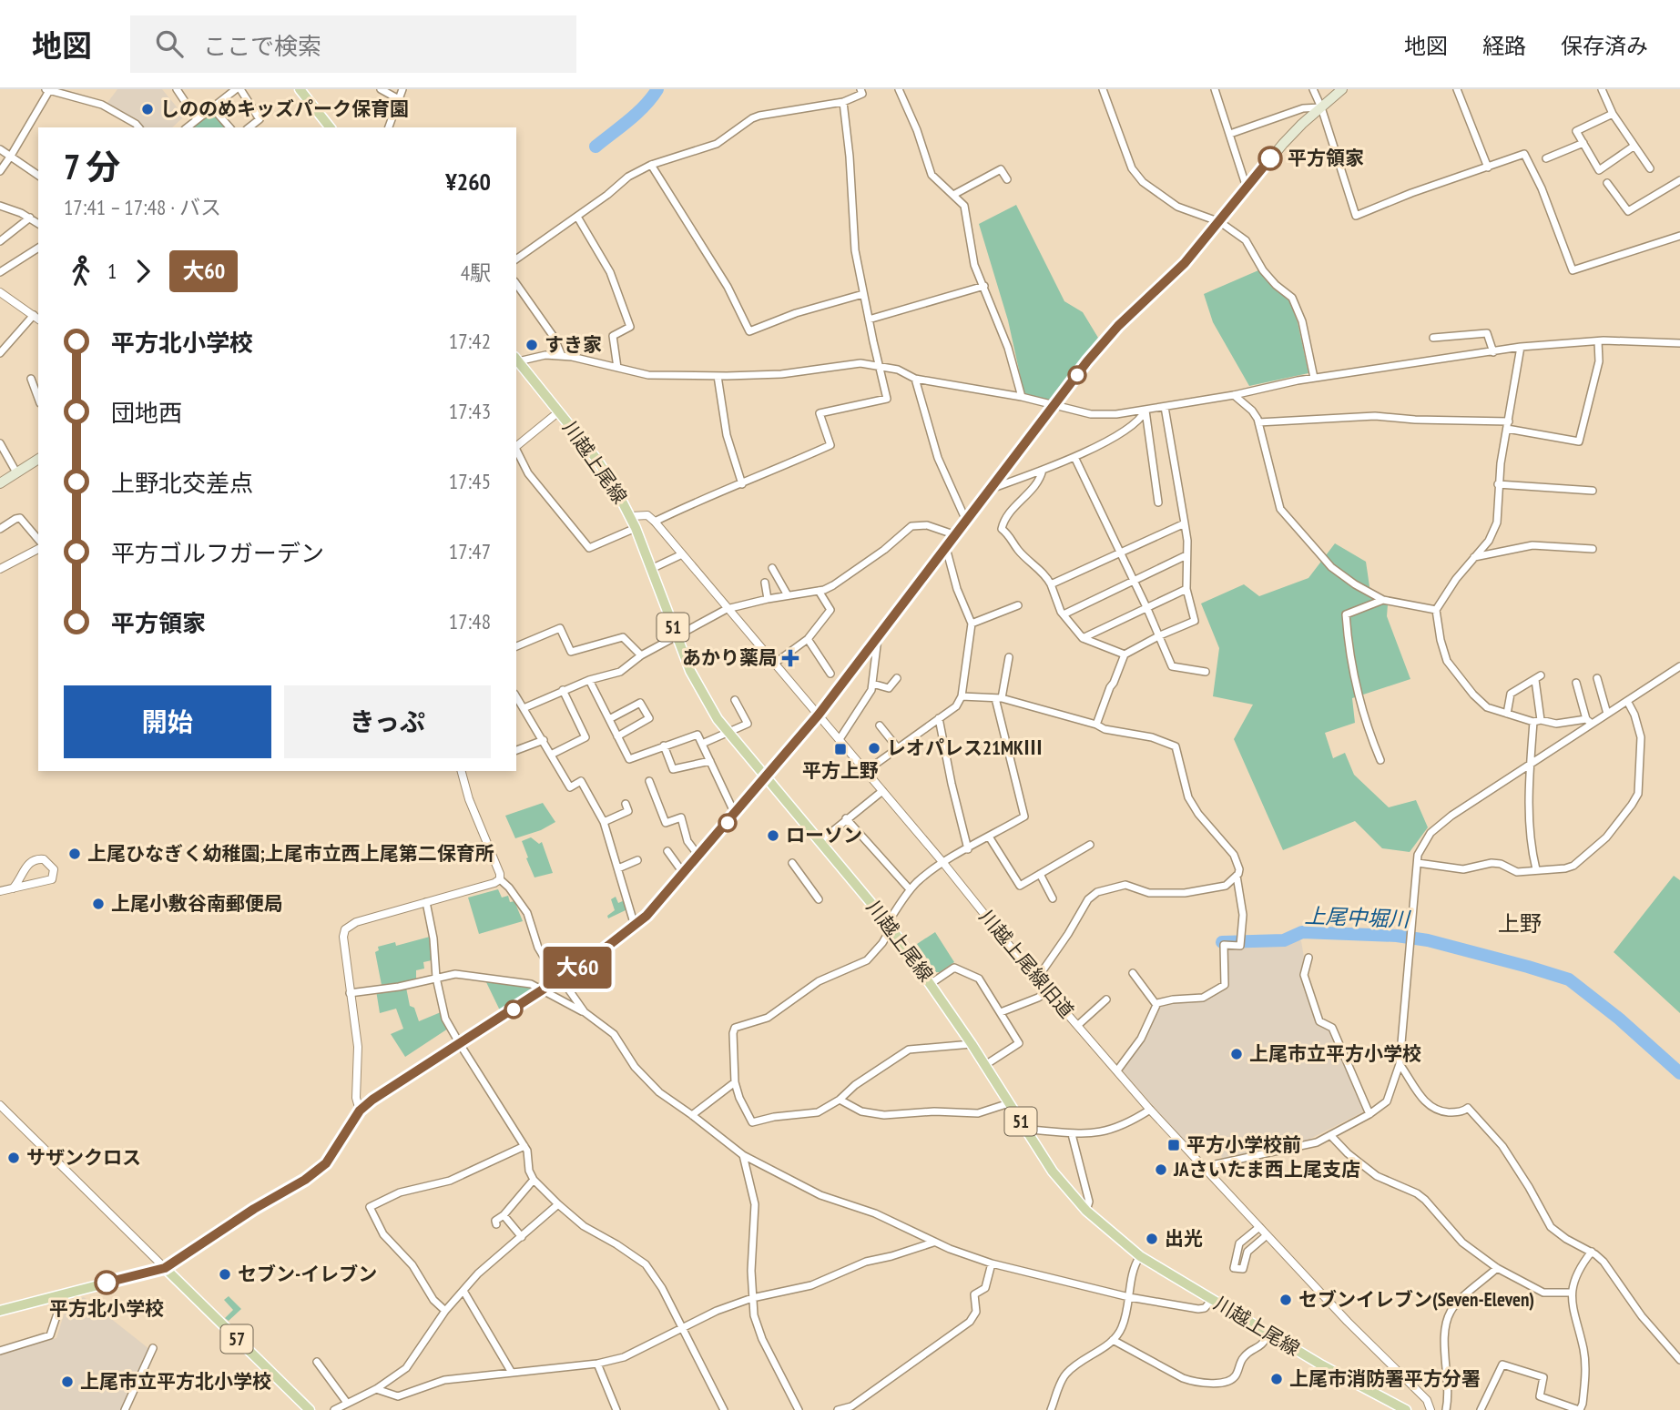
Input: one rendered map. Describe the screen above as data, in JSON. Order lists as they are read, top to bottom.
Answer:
{
  "streets": {
    "main road": ["川越上尾線", "51", "57"],
    "street": ["川越上尾線旧道"]
  },
  "districts": ["上野"],
  "water": ["上尾中堀川"],
  "places": {
    "other": [
      "しののめキッズパーク保育園",
      "平方領家",
      "すき家",
      "レオパレス21MKⅢ",
      "ローソン",
      "上尾ひなぎく幼稚園;上尾市立西上尾第二保育所",
      "上尾小敷谷南郵便局",
      "上尾市立平方小学校",
      "サザンクロス",
      "JAさいたま西上尾支店",
      "出光",
      "セブン-イレブン",
      "平方北小学校",
      "セブンイレブン(Seven-Eleven)",
      "上尾市消防署平方分署",
      "上尾市立平方北小学校"
    ],
    "health": ["あかり薬局"],
    "transit": ["平方上野", "平方小学校前"]
  },
  "lines": ["bus line 大60"],
  "page": {
    "header": "地図",
    "search": "ここで検索",
    "nav": ["地図", "経路", "保存済み"],
    "on_map": "大60",
    "heading": ["7 分", "17:41 – 17:48 · バス", "¥260"],
    "legs": ["1", "大60", "4駅"],
    "list": [
      {
        "name": "平方北小学校",
        "value": "17:42"
      },
      {
        "name": "団地西",
        "value": "17:43"
      },
      {
        "name": "上野北交差点",
        "value": "17:45"
      },
      {
        "name": "平方ゴルフガーデン",
        "value": "17:47"
      },
      {
        "name": "平方領家",
        "value": "17:48"
      }
    ],
    "buttons": ["開始", "きっぷ"]
  }
}
